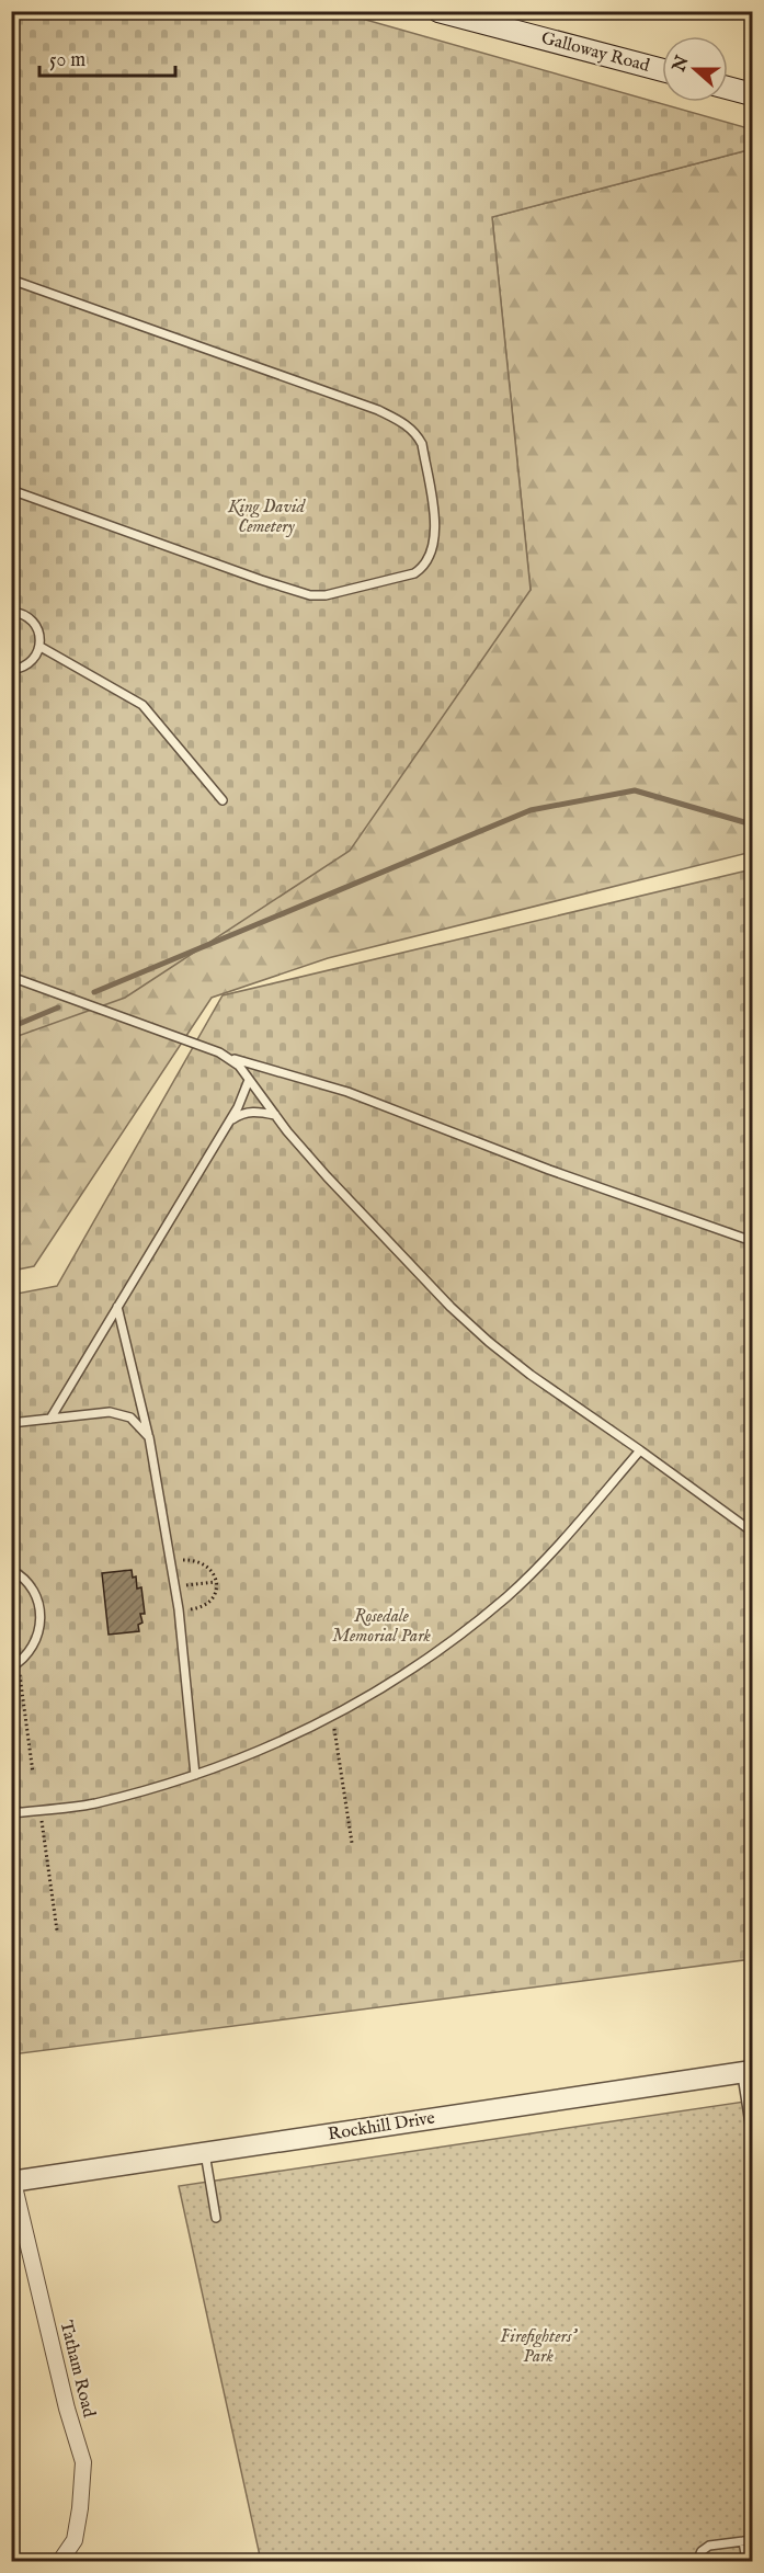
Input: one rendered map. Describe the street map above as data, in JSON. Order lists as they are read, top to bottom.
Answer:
{
  "streets": {
    "main road": ["Galloway Road"],
    "street": ["Rockhill Drive", "Tatham Road"]
  },
  "crossings": [
    ["Rockhill Drive", "Tatham Road"]
  ],
  "parks": ["King David Cemetery", "Rosedale Memorial Park", "Firefighters' Park"],
  "scale_bar": "50 m",
  "north": "left"
}
